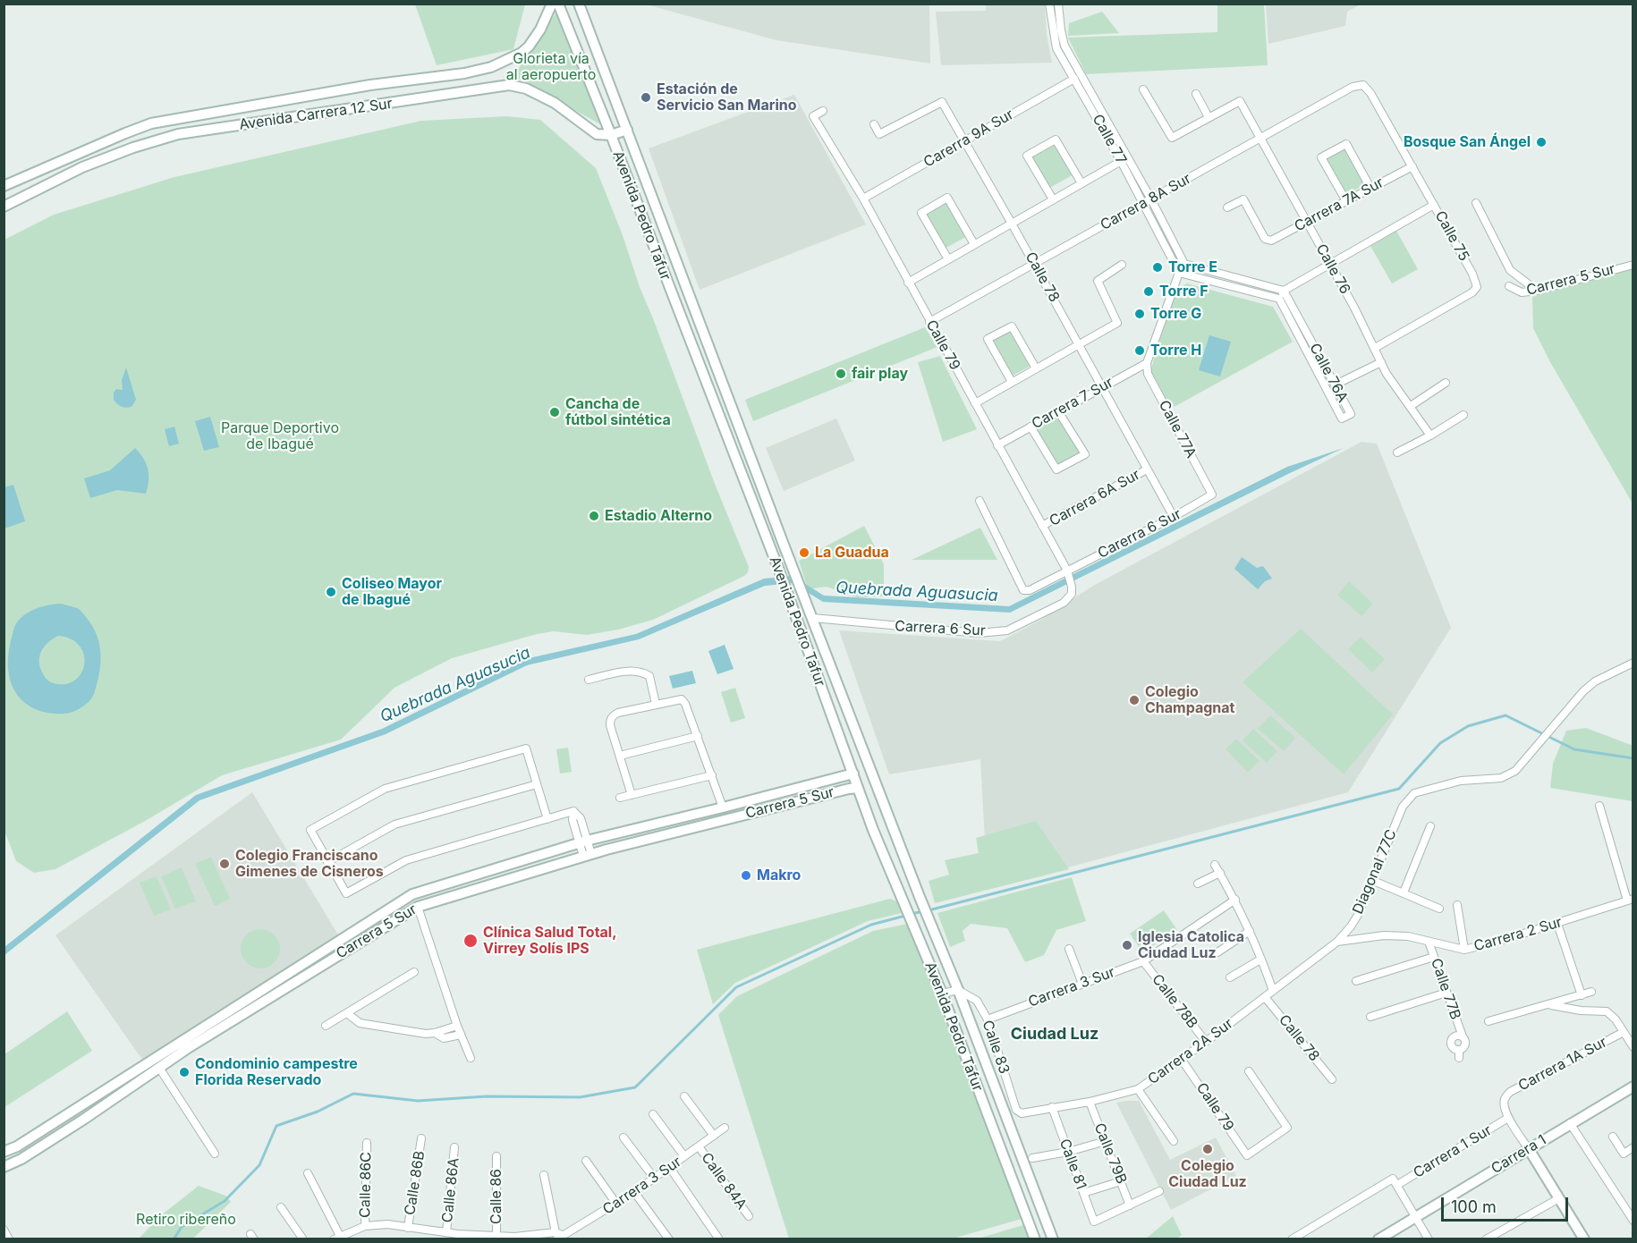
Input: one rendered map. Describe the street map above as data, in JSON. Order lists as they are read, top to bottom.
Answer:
{
  "streets": {
    "street": [
      "Avenida Carrera 12 Sur",
      "Carerra 9A Sur",
      "Calle 77",
      "Carrera 8A Sur",
      "Carrera 7A Sur",
      "Avenida Pedro Tafur",
      "Calle 75",
      "Calle 76",
      "Calle 78",
      "Carrera 5 Sur",
      "Calle 79",
      "Calle 76A",
      "Carrera 7 Sur",
      "Calle 77A",
      "Carrera 6A Sur",
      "Carerra 6 Sur",
      "Carrera 6 Sur",
      "Diagonal 77C",
      "Carrera 2 Sur",
      "Carrera 3 Sur",
      "Calle 77B",
      "Calle 78B",
      "Calle 83",
      "Carrera 2A Sur",
      "Carrera 1A Sur",
      "Carrera 1 Sur",
      "Calle 79B",
      "Carrera 1",
      "Calle 81",
      "Calle 84A",
      "Calle 86B",
      "Calle 86C",
      "Calle 86A",
      "Calle 86"
    ]
  },
  "crossings": [
    ["Avenida Carrera 12 Sur", "Avenida Pedro Tafur"],
    ["Carerra 9A Sur", "Calle 77"],
    ["Carerra 9A Sur", "Calle 78"],
    ["Carerra 9A Sur", "Calle 79"],
    ["Calle 77", "Carrera 8A Sur"],
    ["Carrera 8A Sur", "Calle 75"],
    ["Carrera 8A Sur", "Calle 76"],
    ["Carrera 8A Sur", "Calle 78"],
    ["Carrera 8A Sur", "Calle 79"],
    ["Carrera 7A Sur", "Calle 75"],
    ["Carrera 7A Sur", "Calle 76"],
    ["Avenida Pedro Tafur", "Carrera 5 Sur"],
    ["Avenida Pedro Tafur", "Carrera 6 Sur"],
    ["Avenida Pedro Tafur", "Calle 83"],
    ["Calle 75", "Calle 76"],
    ["Calle 78", "Carrera 7 Sur"],
    ["Calle 78", "Carrera 6A Sur"],
    ["Calle 78", "Carerra 6 Sur"],
    ["Calle 78", "Carrera 2A Sur"],
    ["Calle 79", "Carrera 7 Sur"],
    ["Calle 79", "Carrera 6A Sur"],
    ["Calle 79", "Carerra 6 Sur"],
    ["Calle 79", "Carrera 6 Sur"],
    ["Calle 79", "Carrera 2A Sur"],
    ["Carrera 7 Sur", "Calle 77A"],
    ["Calle 77A", "Carerra 6 Sur"],
    ["Carerra 6 Sur", "Carrera 6 Sur"],
    ["Diagonal 77C", "Carrera 2 Sur"],
    ["Diagonal 77C", "Carrera 2A Sur"],
    ["Carrera 2 Sur", "Calle 77B"],
    ["Carrera 2 Sur", "Carrera 2A Sur"],
    ["Carrera 3 Sur", "Calle 78B"],
    ["Carrera 3 Sur", "Calle 83"],
    ["Carrera 3 Sur", "Calle 84A"],
    ["Calle 78B", "Carrera 2A Sur"],
    ["Calle 83", "Carrera 2A Sur"],
    ["Carrera 2A Sur", "Calle 79B"],
    ["Carrera 2A Sur", "Calle 81"],
    ["Carrera 1A Sur", "Carrera 1 Sur"],
    ["Calle 79B", "Calle 81"]
  ],
  "districts": ["Ciudad Luz"],
  "water": ["Quebrada Aguasucia"],
  "parks": ["Glorieta vía al aeropuerto", "Parque Deportivo de Ibagué", "Retiro ribereño"],
  "places": [
    "Estación de Servicio San Marino",
    "Bosque San Ángel",
    "Torre E",
    "Torre F",
    "Torre G",
    "Torre H",
    "fair play",
    "Cancha de fútbol sintética",
    "Estadio Alterno",
    "La Guadua",
    "Coliseo Mayor de Ibagué",
    "Colegio Champagnat",
    "Colegio Franciscano Gimenes de Cisneros",
    "Makro",
    "Clínica Salud Total, Virrey Solís IPS",
    "Iglesia Catolica Ciudad Luz",
    "Condominio campestre Florida Reservado",
    "Colegio Ciudad Luz"
  ],
  "scale_bar": "100 m"
}
